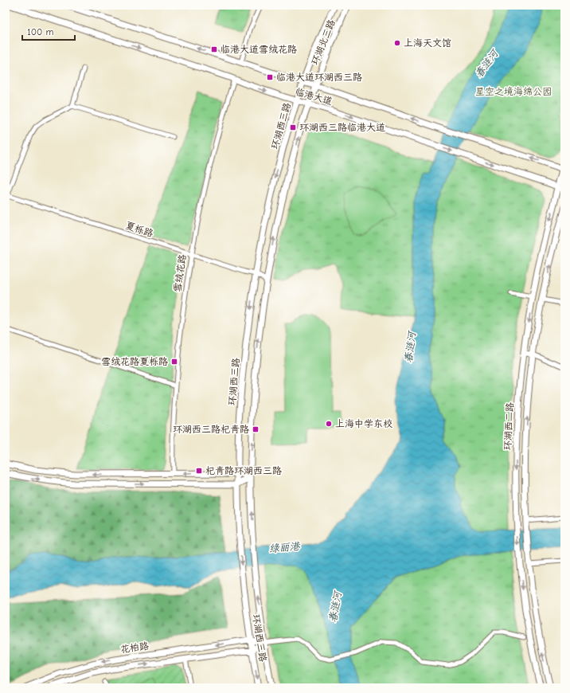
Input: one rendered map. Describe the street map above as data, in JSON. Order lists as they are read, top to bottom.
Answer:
{
  "streets": {
    "main road": [
      "环湖北三路",
      "临港大道",
      "环湖西三路",
      "环湖西二路",
      "花柏路"
    ],
    "street": ["夏栎路", "雪绒花路"]
  },
  "crossings": [
    ["环湖北三路", "临港大道"],
    ["环湖北三路", "环湖西三路"],
    ["临港大道", "环湖西三路"],
    ["临港大道", "雪绒花路"],
    ["临港大道", "环湖西二路"],
    ["环湖西三路", "夏栎路"],
    ["环湖西三路", "花柏路"],
    ["夏栎路", "雪绒花路"]
  ],
  "water": ["春涟河", "绿丽港"],
  "parks": ["星空之境海绵公园"],
  "places": {
    "other": ["上海天文馆", "上海中学东校"],
    "transit": [
      "临港大道雪绒花路",
      "临港大道环湖西三路",
      "环湖西三路临港大道",
      "雪绒花路夏栎路",
      "环湖西三路杞青路",
      "杞青路环湖西三路"
    ]
  },
  "scale_bar": "100 m"
}
